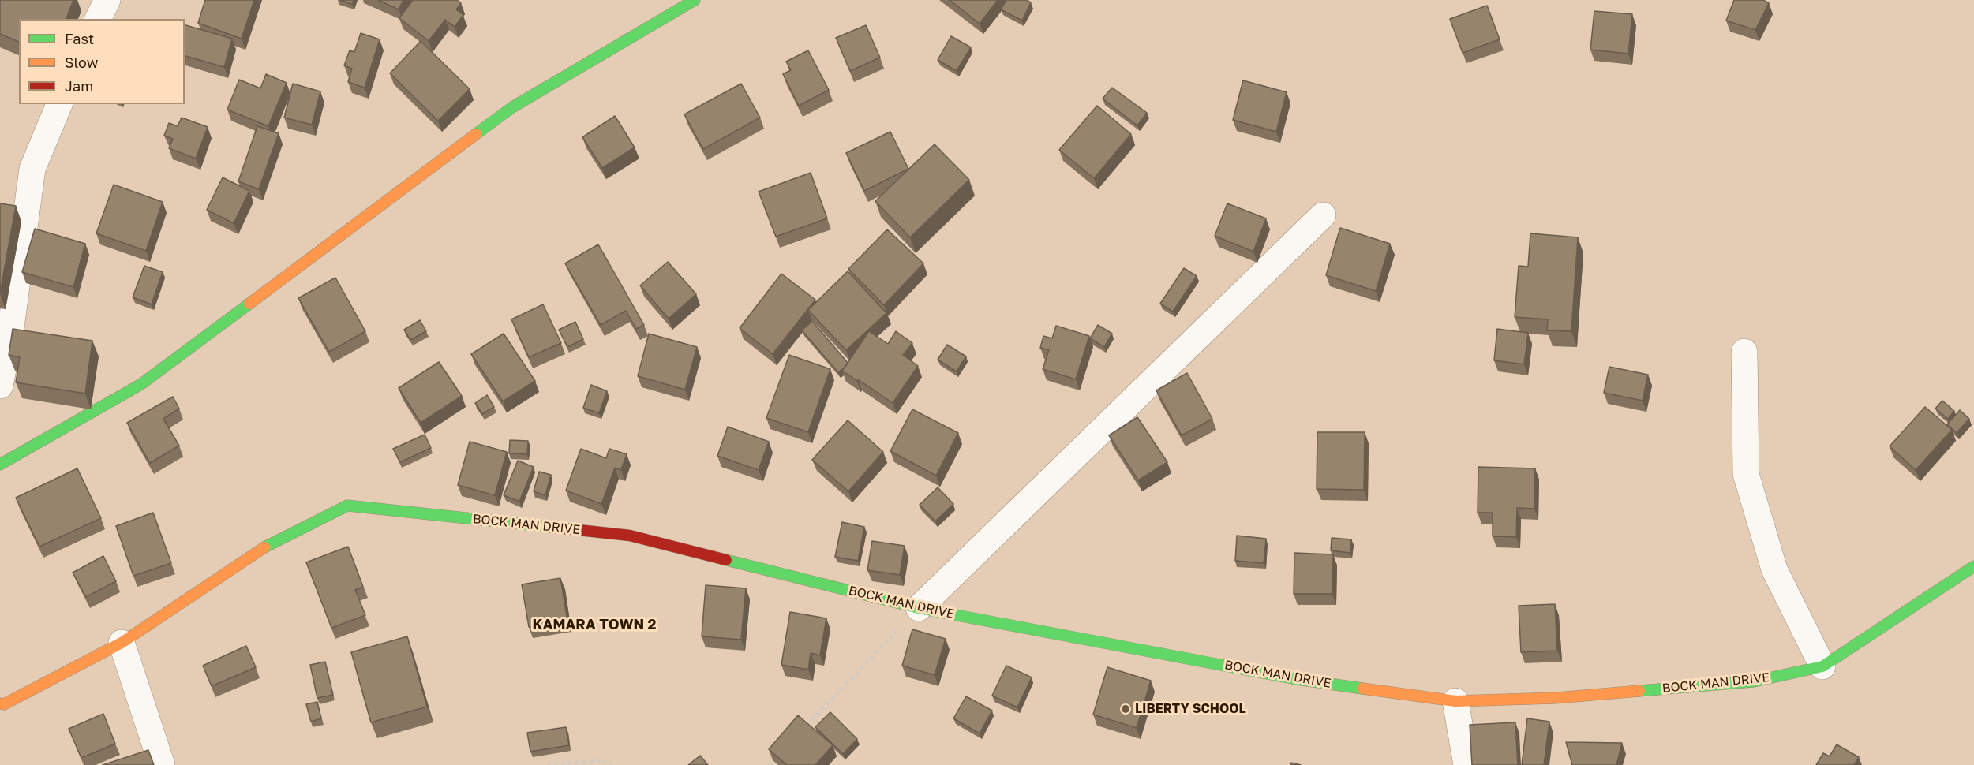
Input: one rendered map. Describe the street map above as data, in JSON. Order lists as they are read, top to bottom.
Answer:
{
  "streets": {
    "street": ["BOCK MAN DRIVE"]
  },
  "districts": ["KAMARA TOWN 2"],
  "places": ["LIBERTY SCHOOL"],
  "legend": ["Fast", "Slow", "Jam"]
}
